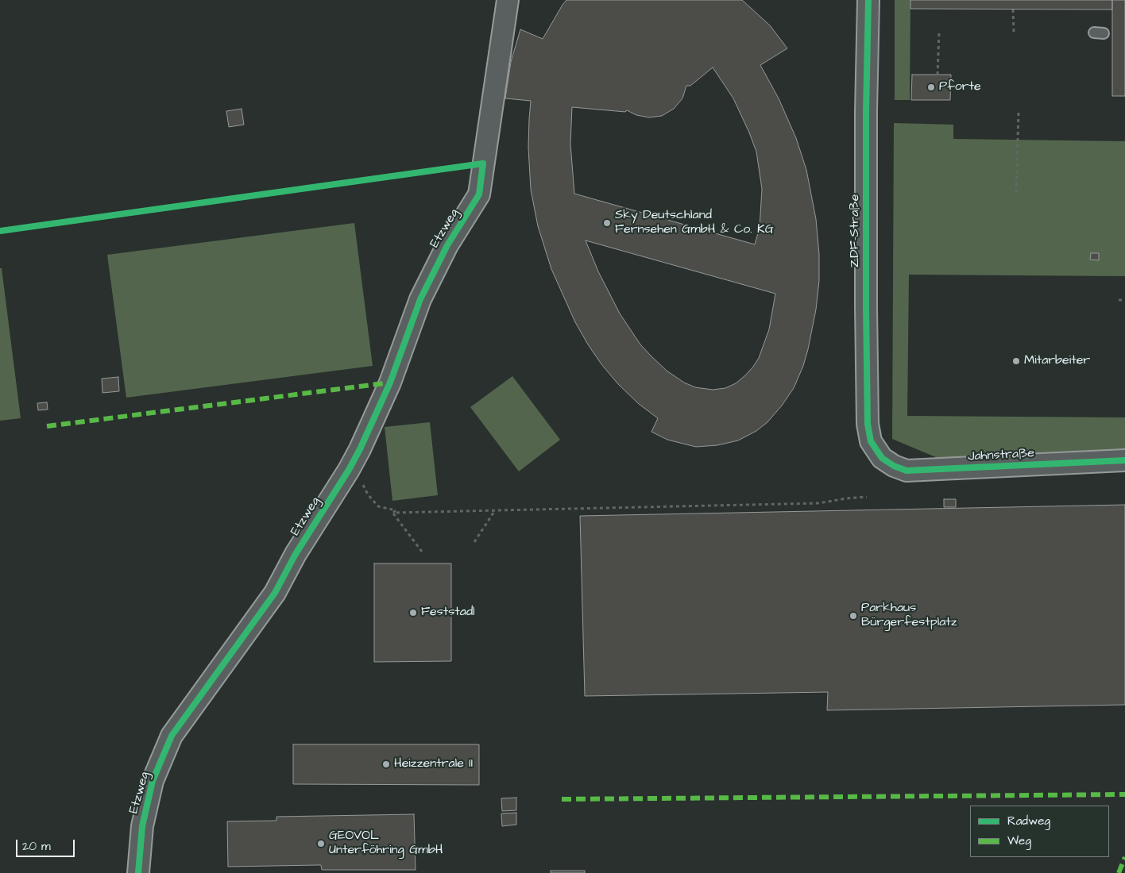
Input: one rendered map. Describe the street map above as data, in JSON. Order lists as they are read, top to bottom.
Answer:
{
  "streets": {
    "street": ["Etzweg", "ZDF-Straße", "Jahnstraße"]
  },
  "crossings": [
    ["ZDF-Straße", "Jahnstraße"]
  ],
  "places": [
    "Pforte",
    "Sky Deutschland Fernsehen GmbH & Co. KG",
    "Mitarbeiter",
    "Feststadl",
    "Parkhaus Bürgerfestplatz",
    "Heizzentrale II",
    "GEOVOL Unterföhring GmbH"
  ],
  "legend": ["Radweg", "Weg"],
  "scale_bar": "20 m"
}
